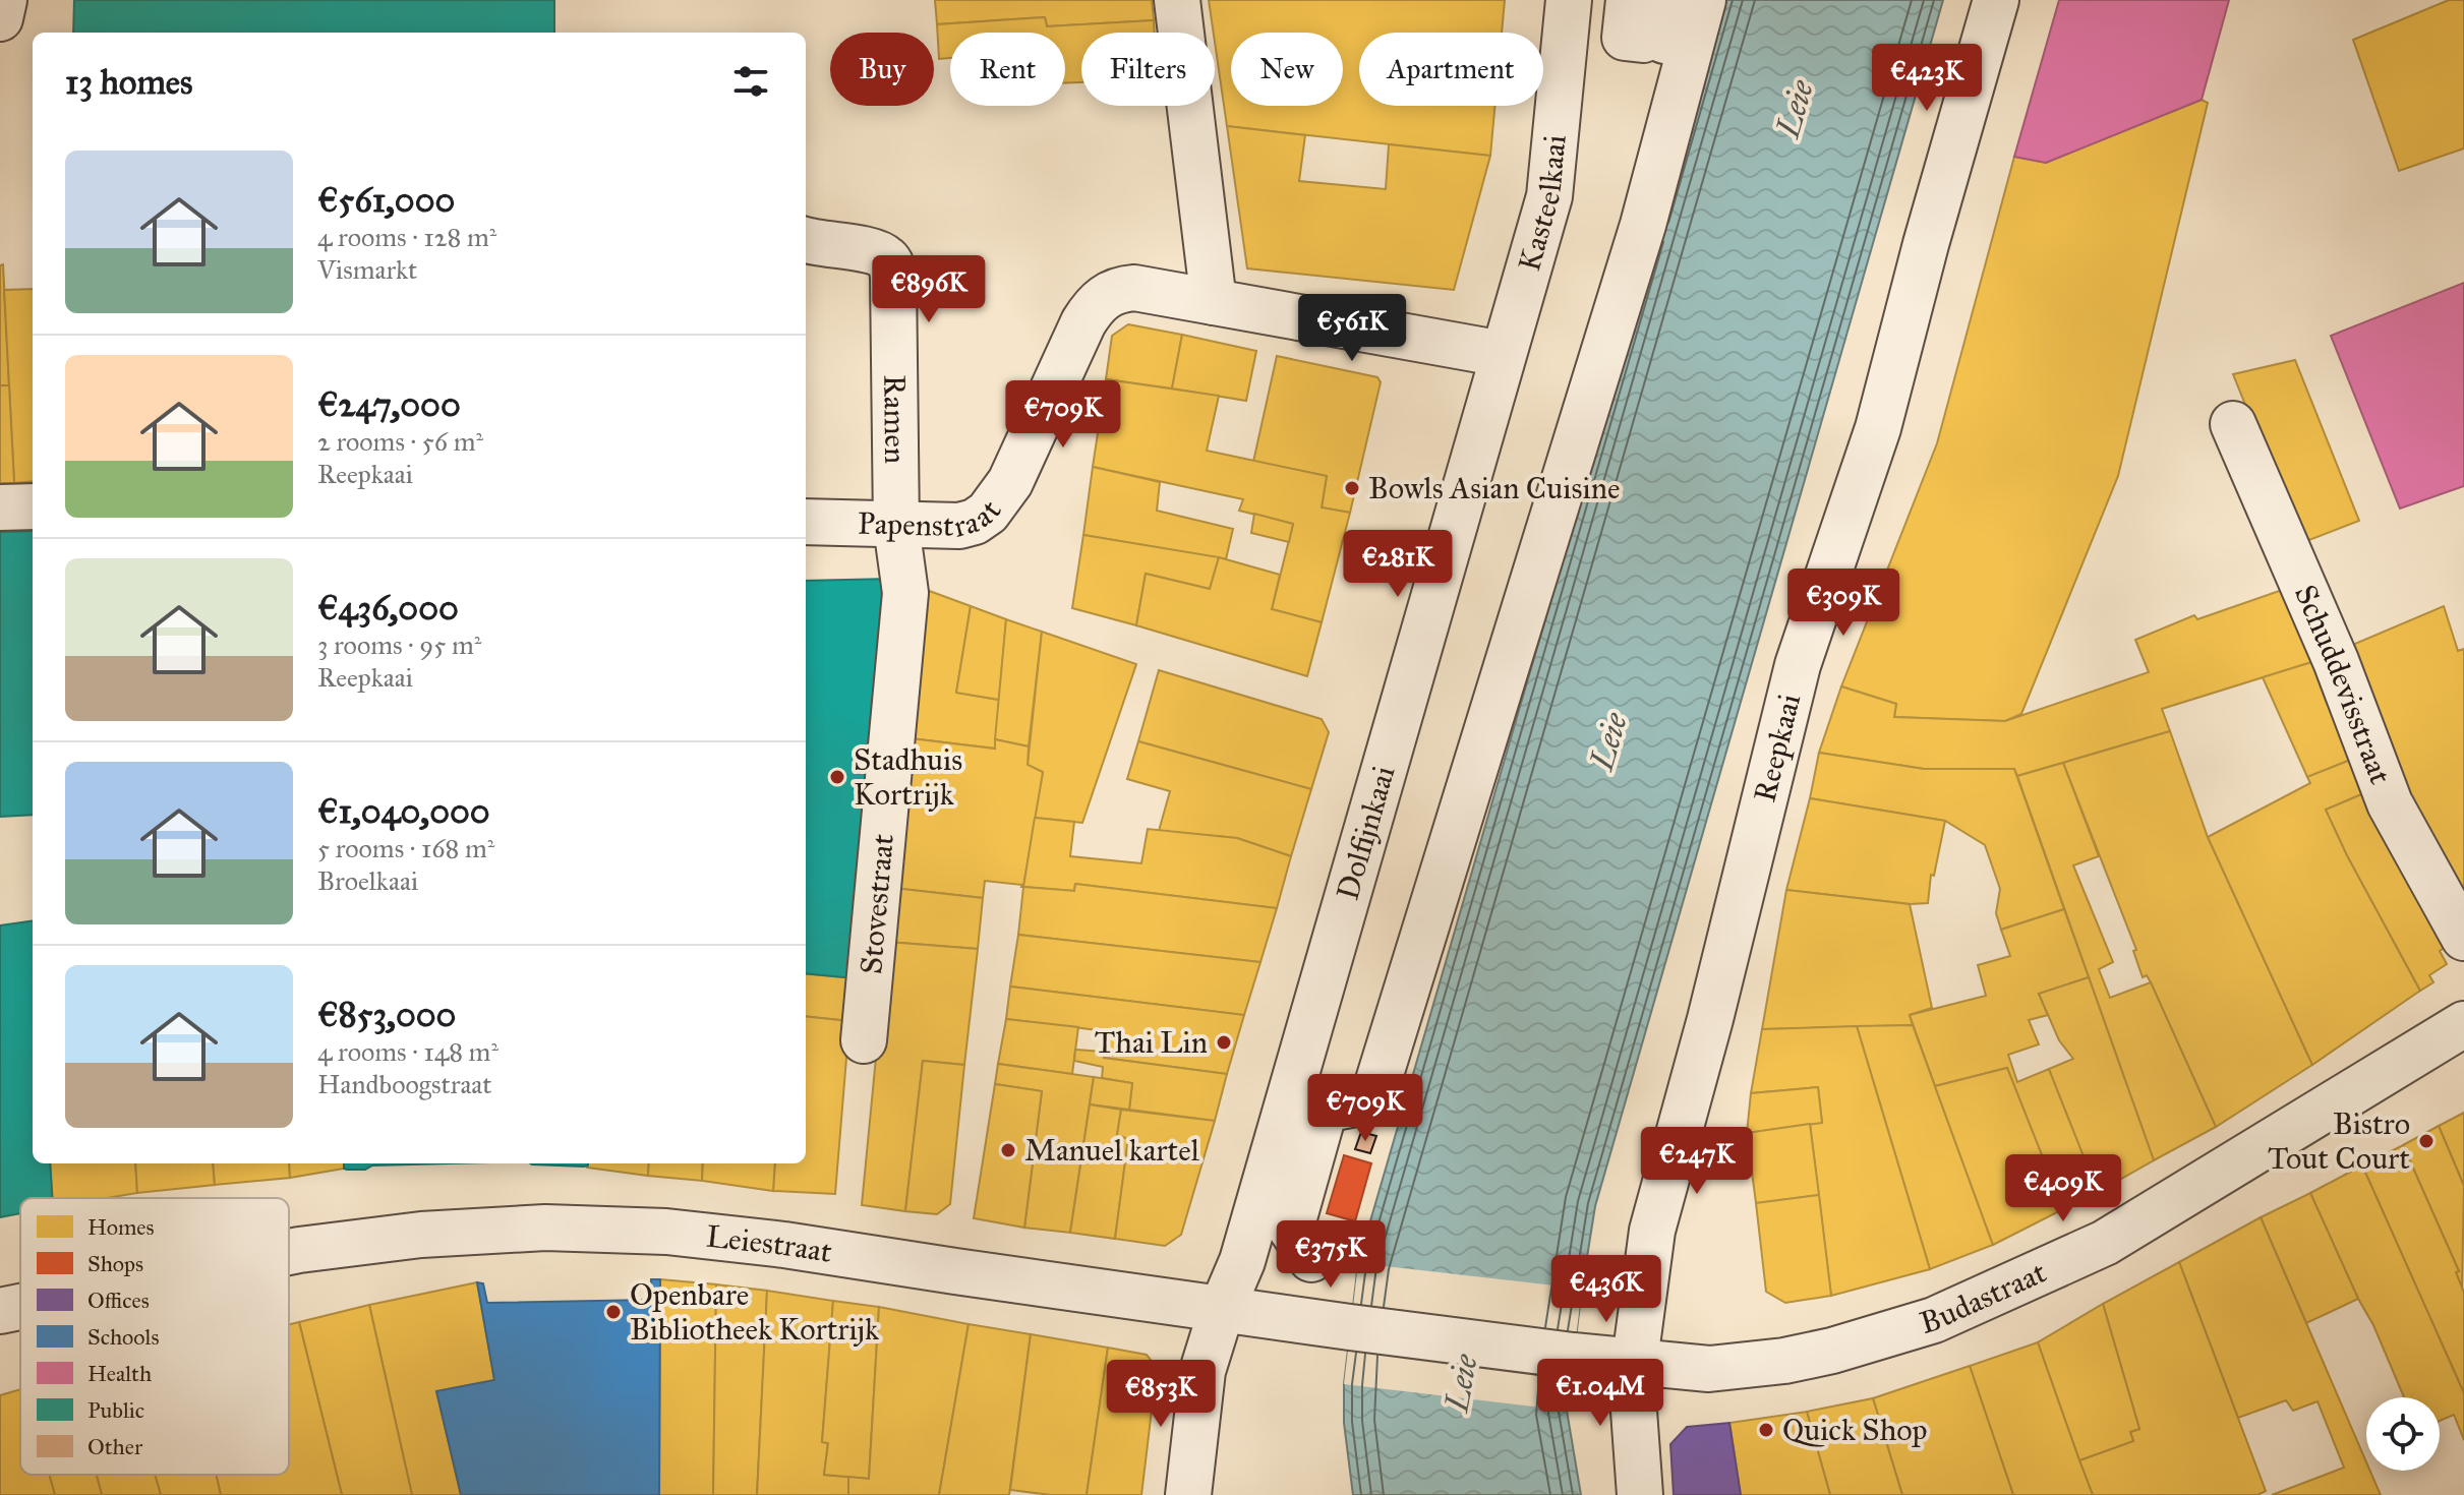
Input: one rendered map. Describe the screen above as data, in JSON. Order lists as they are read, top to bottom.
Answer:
{
  "streets": {
    "street": [
      "Kasteelkaai",
      "Ramen",
      "Papenstraat",
      "Schuddevisstraat",
      "Reepkaai",
      "Dolfijnkaai",
      "Stovestraat",
      "Leiestraat",
      "Budastraat"
    ]
  },
  "crossings": [
    ["Kasteelkaai", "Papenstraat"],
    ["Kasteelkaai", "Dolfijnkaai"],
    ["Ramen", "Papenstraat"],
    ["Ramen", "Stovestraat"],
    ["Papenstraat", "Dolfijnkaai"],
    ["Papenstraat", "Stovestraat"],
    ["Reepkaai", "Leiestraat"],
    ["Reepkaai", "Budastraat"],
    ["Dolfijnkaai", "Leiestraat"],
    ["Leiestraat", "Budastraat"]
  ],
  "water": ["Leie"],
  "places": [
    "Bowls Asian Cuisine",
    "Stadhuis Kortrijk",
    "Thai Lin",
    "Bistro Tout Court",
    "Manuel kartel",
    "Openbare Bibliotheek Kortrijk",
    "Quick Shop"
  ],
  "legend": [
    "Homes",
    "Shops",
    "Offices",
    "Schools",
    "Health",
    "Public",
    "Other"
  ],
  "page": {
    "chip": [
      "Buy",
      "Rent",
      "Filters",
      "New",
      "Apartment"
    ],
    "heading": "13 homes",
    "price": [
      "€423K",
      "€896K",
      "€561K",
      "€709K",
      "€281K",
      "€309K",
      "€709K",
      "€247K",
      "€409K",
      "€375K",
      "€436K",
      "€1.04M",
      "€853K"
    ],
    "list": [
      {
        "name": "€561,000",
        "note": "4 rooms · 128 m² · Vismarkt"
      },
      {
        "name": "€247,000",
        "note": "2 rooms · 56 m² · Reepkaai"
      },
      {
        "name": "€436,000",
        "note": "3 rooms · 95 m² · Reepkaai"
      },
      {
        "name": "€1,040,000",
        "note": "5 rooms · 168 m² · Broelkaai"
      },
      {
        "name": "€853,000",
        "note": "4 rooms · 148 m² · Handboogstraat"
      }
    ]
  }
}
